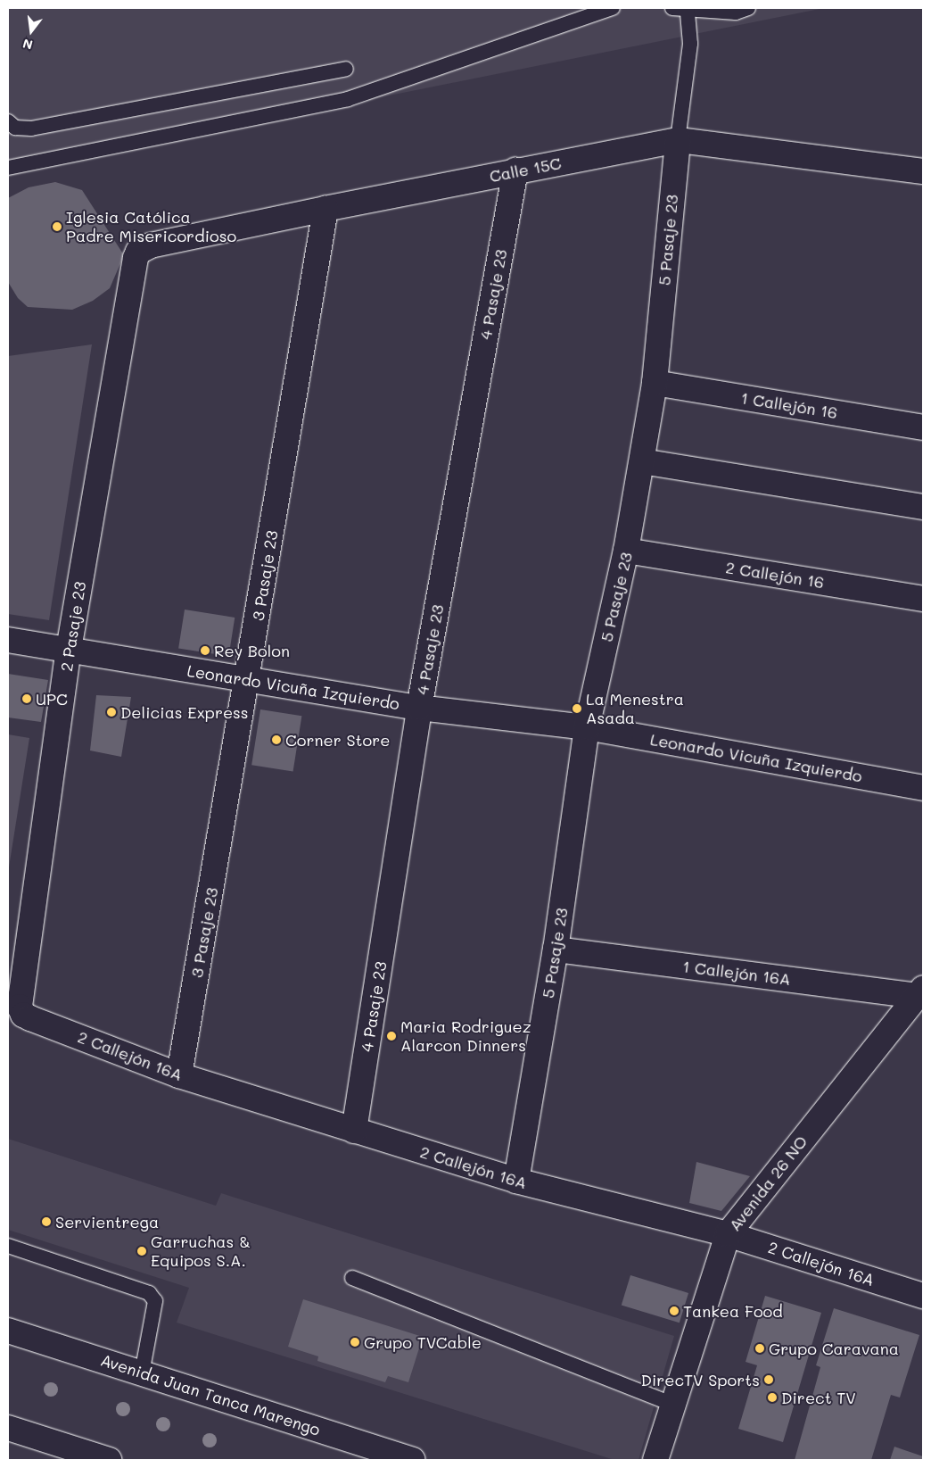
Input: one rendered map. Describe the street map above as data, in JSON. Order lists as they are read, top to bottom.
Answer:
{
  "streets": {
    "street": [
      "Calle 15C",
      "5 Pasaje 23",
      "4 Pasaje 23",
      "1 Callejón 16",
      "2 Callejón 16",
      "3 Pasaje 23",
      "2 Pasaje 23",
      "Leonardo Vicuña Izquierdo",
      "1 Callejón 16A",
      "2 Callejón 16A",
      "Avenida 26 NO",
      "Avenida Juan Tanca Marengo"
    ]
  },
  "crossings": [
    ["Calle 15C", "5 Pasaje 23"],
    ["Calle 15C", "4 Pasaje 23"],
    ["Calle 15C", "3 Pasaje 23"],
    ["Calle 15C", "2 Pasaje 23"],
    ["5 Pasaje 23", "1 Callejón 16"],
    ["5 Pasaje 23", "2 Callejón 16"],
    ["5 Pasaje 23", "Leonardo Vicuña Izquierdo"],
    ["5 Pasaje 23", "1 Callejón 16A"],
    ["5 Pasaje 23", "2 Callejón 16A"],
    ["4 Pasaje 23", "Leonardo Vicuña Izquierdo"],
    ["4 Pasaje 23", "2 Callejón 16A"],
    ["3 Pasaje 23", "Leonardo Vicuña Izquierdo"],
    ["3 Pasaje 23", "2 Callejón 16A"],
    ["2 Pasaje 23", "Leonardo Vicuña Izquierdo"],
    ["2 Pasaje 23", "2 Callejón 16A"],
    ["1 Callejón 16A", "Avenida 26 NO"],
    ["2 Callejón 16A", "Avenida 26 NO"]
  ],
  "places": [
    "Iglesia Católica Padre Misericordioso",
    "Rey Bolon",
    "UPC",
    "La Menestra Asada",
    "Delicias Express",
    "Corner Store",
    "Maria Rodriguez Alarcon Dinners",
    "Servientrega",
    "Garruchas & Equipos S.A.",
    "Tankea Food",
    "Grupo TVCable",
    "Grupo Caravana",
    "DirecTV Sports",
    "Direct TV"
  ],
  "north": "bottom"
}
